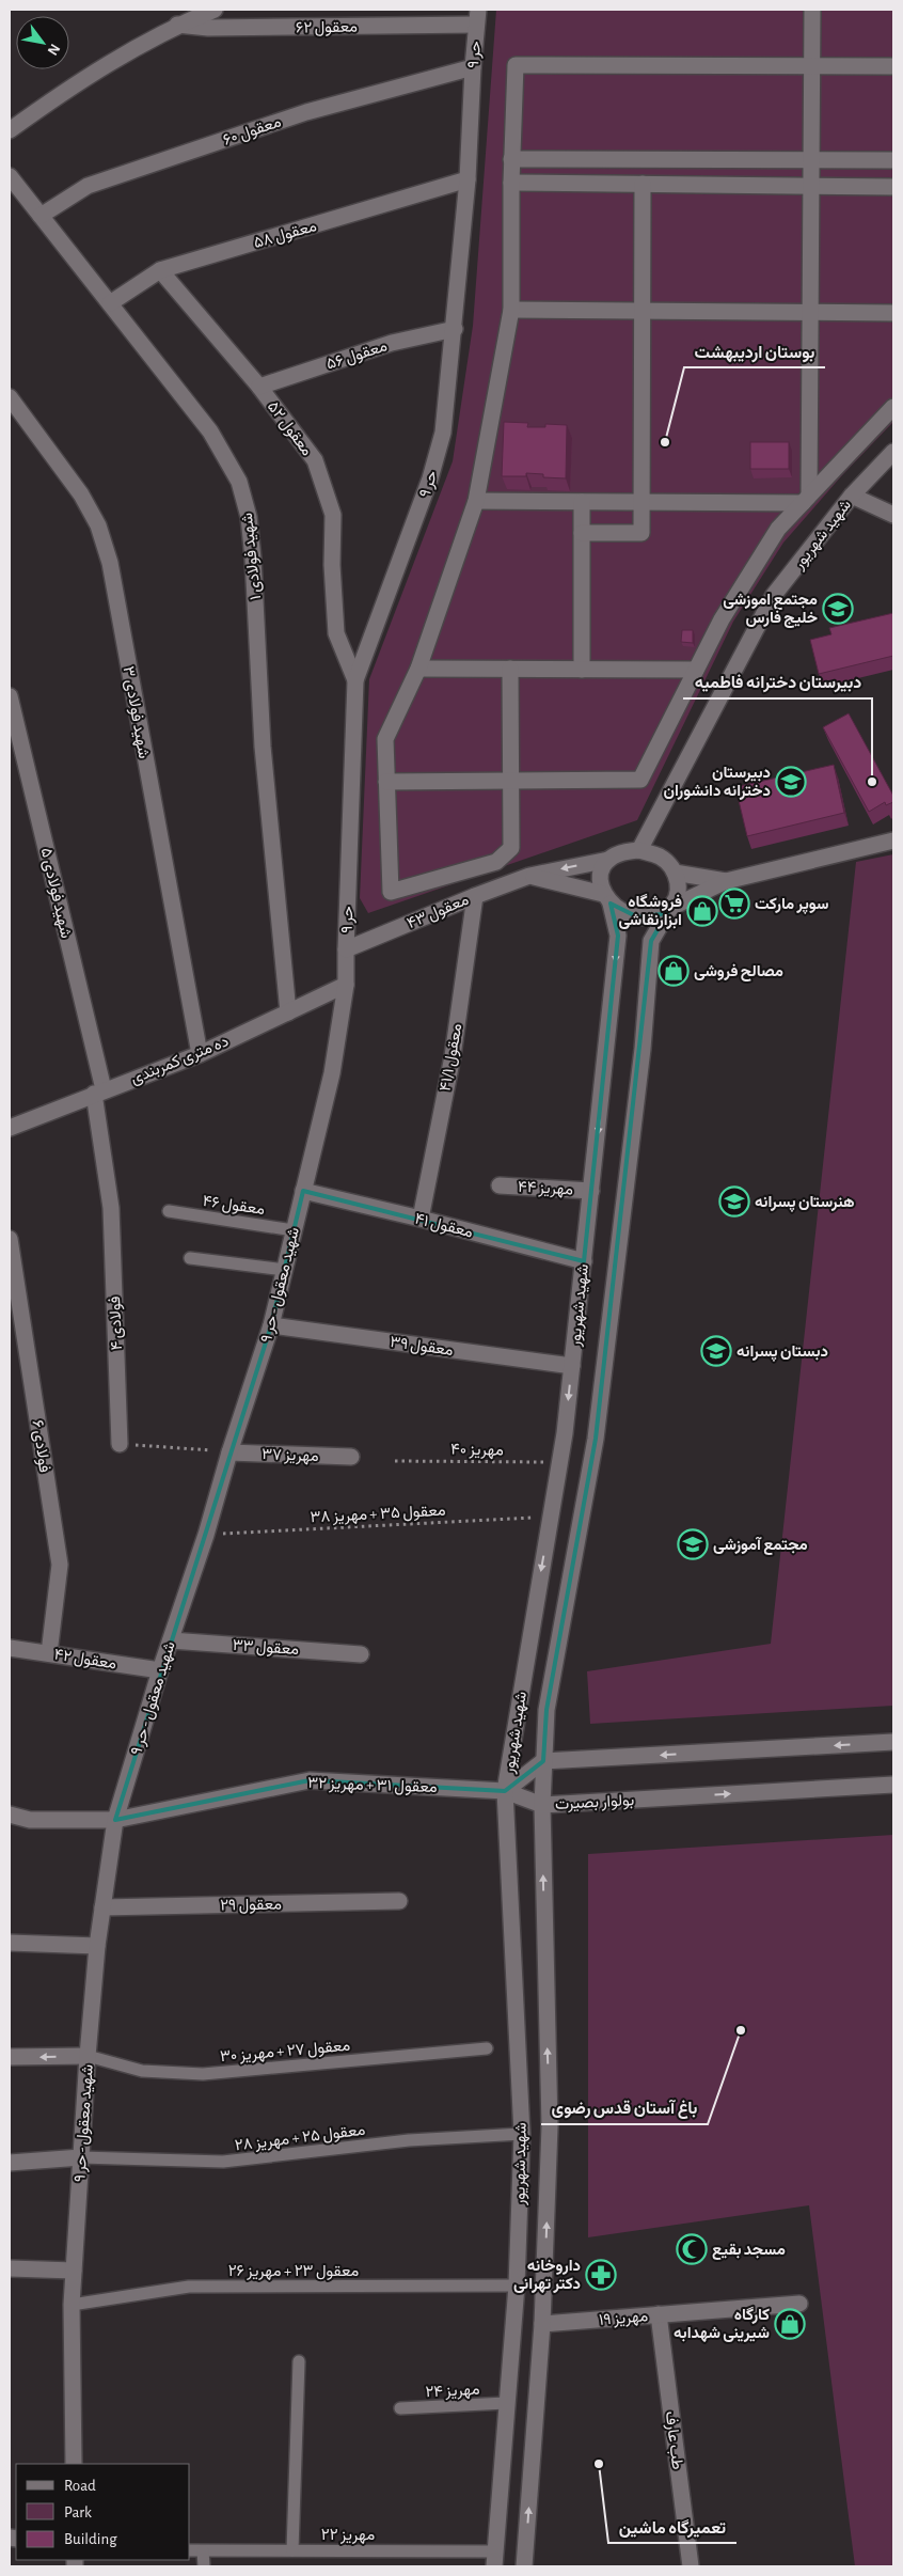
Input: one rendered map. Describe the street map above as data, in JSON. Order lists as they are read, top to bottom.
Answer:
{
  "streets": {
    "street": [
      "معقول ۶۲",
      "حر ۹",
      "معقول ۶۰",
      "معقول ۵۸",
      "معقول ۵۶",
      "معقول ۵۲",
      "شهید شهریور",
      "شهید فولادی ۱",
      "شهید فولادی ۳",
      "شهید فولادی ۵",
      "معقول ۴۳",
      "معقول ۴۱/۱",
      "ده متری کمربندی",
      "مهریز ۴۴",
      "معقول ۴۱",
      "شهید معقول - حر ۹",
      "فولادی ۴",
      "معقول ۳۹",
      "فولادی ۶",
      "مهریز ۳۷",
      "معقول ۳۳",
      "معقول ۴۲",
      "معقول ۳۱ + مهریز ۳۲",
      "بولوار بصیرت",
      "معقول ۲۹",
      "مهریز ۱۹",
      "طب عارف"
    ],
    "lane": [
      "معقول ۴۶",
      "معقول ۲۷ + مهریز ۳۰",
      "معقول ۲۵ + مهریز ۲۸",
      "معقول ۲۳ + مهریز ۲۶",
      "مهریز ۲۴",
      "مهریز ۲۲"
    ],
    "path": ["مهریز ۴۰", "معقول ۳۵ + مهریز ۳۸"]
  },
  "crossings": [
    ["معقول ۶۲", "حر ۹"],
    ["حر ۹", "معقول ۶۰"],
    ["حر ۹", "معقول ۵۸"],
    ["حر ۹", "معقول ۵۶"],
    ["حر ۹", "معقول ۵۲"],
    ["حر ۹", "معقول ۴۳"],
    ["حر ۹", "شهید معقول - حر ۹"],
    ["معقول ۶۰", "شهید فولادی ۱"],
    ["معقول ۵۸", "معقول ۵۲"],
    ["معقول ۵۸", "شهید فولادی ۱"],
    ["معقول ۵۶", "معقول ۵۲"],
    ["شهید شهریور", "معقول ۴۳"],
    ["شهید شهریور", "مهریز ۴۴"],
    ["شهید شهریور", "معقول ۴۱"],
    ["شهید شهریور", "معقول ۳۹"],
    ["شهید شهریور", "مهریز ۴۰"],
    ["شهید شهریور", "معقول ۳۵ + مهریز ۳۸"],
    ["شهید شهریور", "معقول ۳۱ + مهریز ۳۲"],
    ["شهید شهریور", "بولوار بصیرت"],
    ["شهید شهریور", "معقول ۲۵ + مهریز ۲۸"],
    ["شهید شهریور", "معقول ۲۳ + مهریز ۲۶"],
    ["شهید شهریور", "مهریز ۱۹"],
    ["شهید شهریور", "مهریز ۲۴"],
    ["شهید شهریور", "مهریز ۲۲"],
    ["شهید فولادی ۱", "ده متری کمربندی"],
    ["شهید فولادی ۳", "ده متری کمربندی"],
    ["شهید فولادی ۵", "ده متری کمربندی"],
    ["شهید فولادی ۵", "فولادی ۴"],
    ["معقول ۴۳", "معقول ۴۱/۱"],
    ["معقول ۴۳", "شهید معقول - حر ۹"],
    ["معقول ۴۱/۱", "معقول ۴۱"],
    ["ده متری کمربندی", "شهید معقول - حر ۹"],
    ["ده متری کمربندی", "فولادی ۴"],
    ["معقول ۴۶", "شهید معقول - حر ۹"],
    ["معقول ۴۱", "شهید معقول - حر ۹"],
    ["شهید معقول - حر ۹", "معقول ۳۹"],
    ["شهید معقول - حر ۹", "مهریز ۳۷"],
    ["شهید معقول - حر ۹", "معقول ۳۵ + مهریز ۳۸"],
    ["شهید معقول - حر ۹", "معقول ۳۳"],
    ["شهید معقول - حر ۹", "معقول ۴۲"],
    ["شهید معقول - حر ۹", "معقول ۳۱ + مهریز ۳۲"],
    ["شهید معقول - حر ۹", "معقول ۲۹"],
    ["شهید معقول - حر ۹", "معقول ۲۷ + مهریز ۳۰"],
    ["شهید معقول - حر ۹", "معقول ۲۵ + مهریز ۲۸"],
    ["شهید معقول - حر ۹", "معقول ۲۳ + مهریز ۲۶"],
    ["فولادی ۶", "معقول ۴۲"],
    ["معقول ۳۱ + مهریز ۳۲", "بولوار بصیرت"],
    ["مهریز ۱۹", "طب عارف"]
  ],
  "places": {
    "other": [
      "بوستان اردیبهشت",
      "دبیرستان دخترانه فاطمیه",
      "باغ آستان قدس رضوی",
      "تعمیرگاه ماشین"
    ],
    "school or university": [
      "مجتمع اموزشی خلیج فارس",
      "دبیرستان دخترانه دانشوران",
      "هنرستان پسرانه",
      "دبستان پسرانه",
      "مجتمع آموزشی"
    ],
    "supermarket": ["سوپر مارکت"],
    "shop": ["فروشگاه ابزارنقاشی", "مصالح فروشی", "کارگاه شیرینی شهدابه"],
    "mosque": ["مسجد بقیع"],
    "pharmacy": ["داروخانه دکتر تهرانی"]
  },
  "legend": ["Road", "Park", "Building"],
  "north": "bottom right"
}
